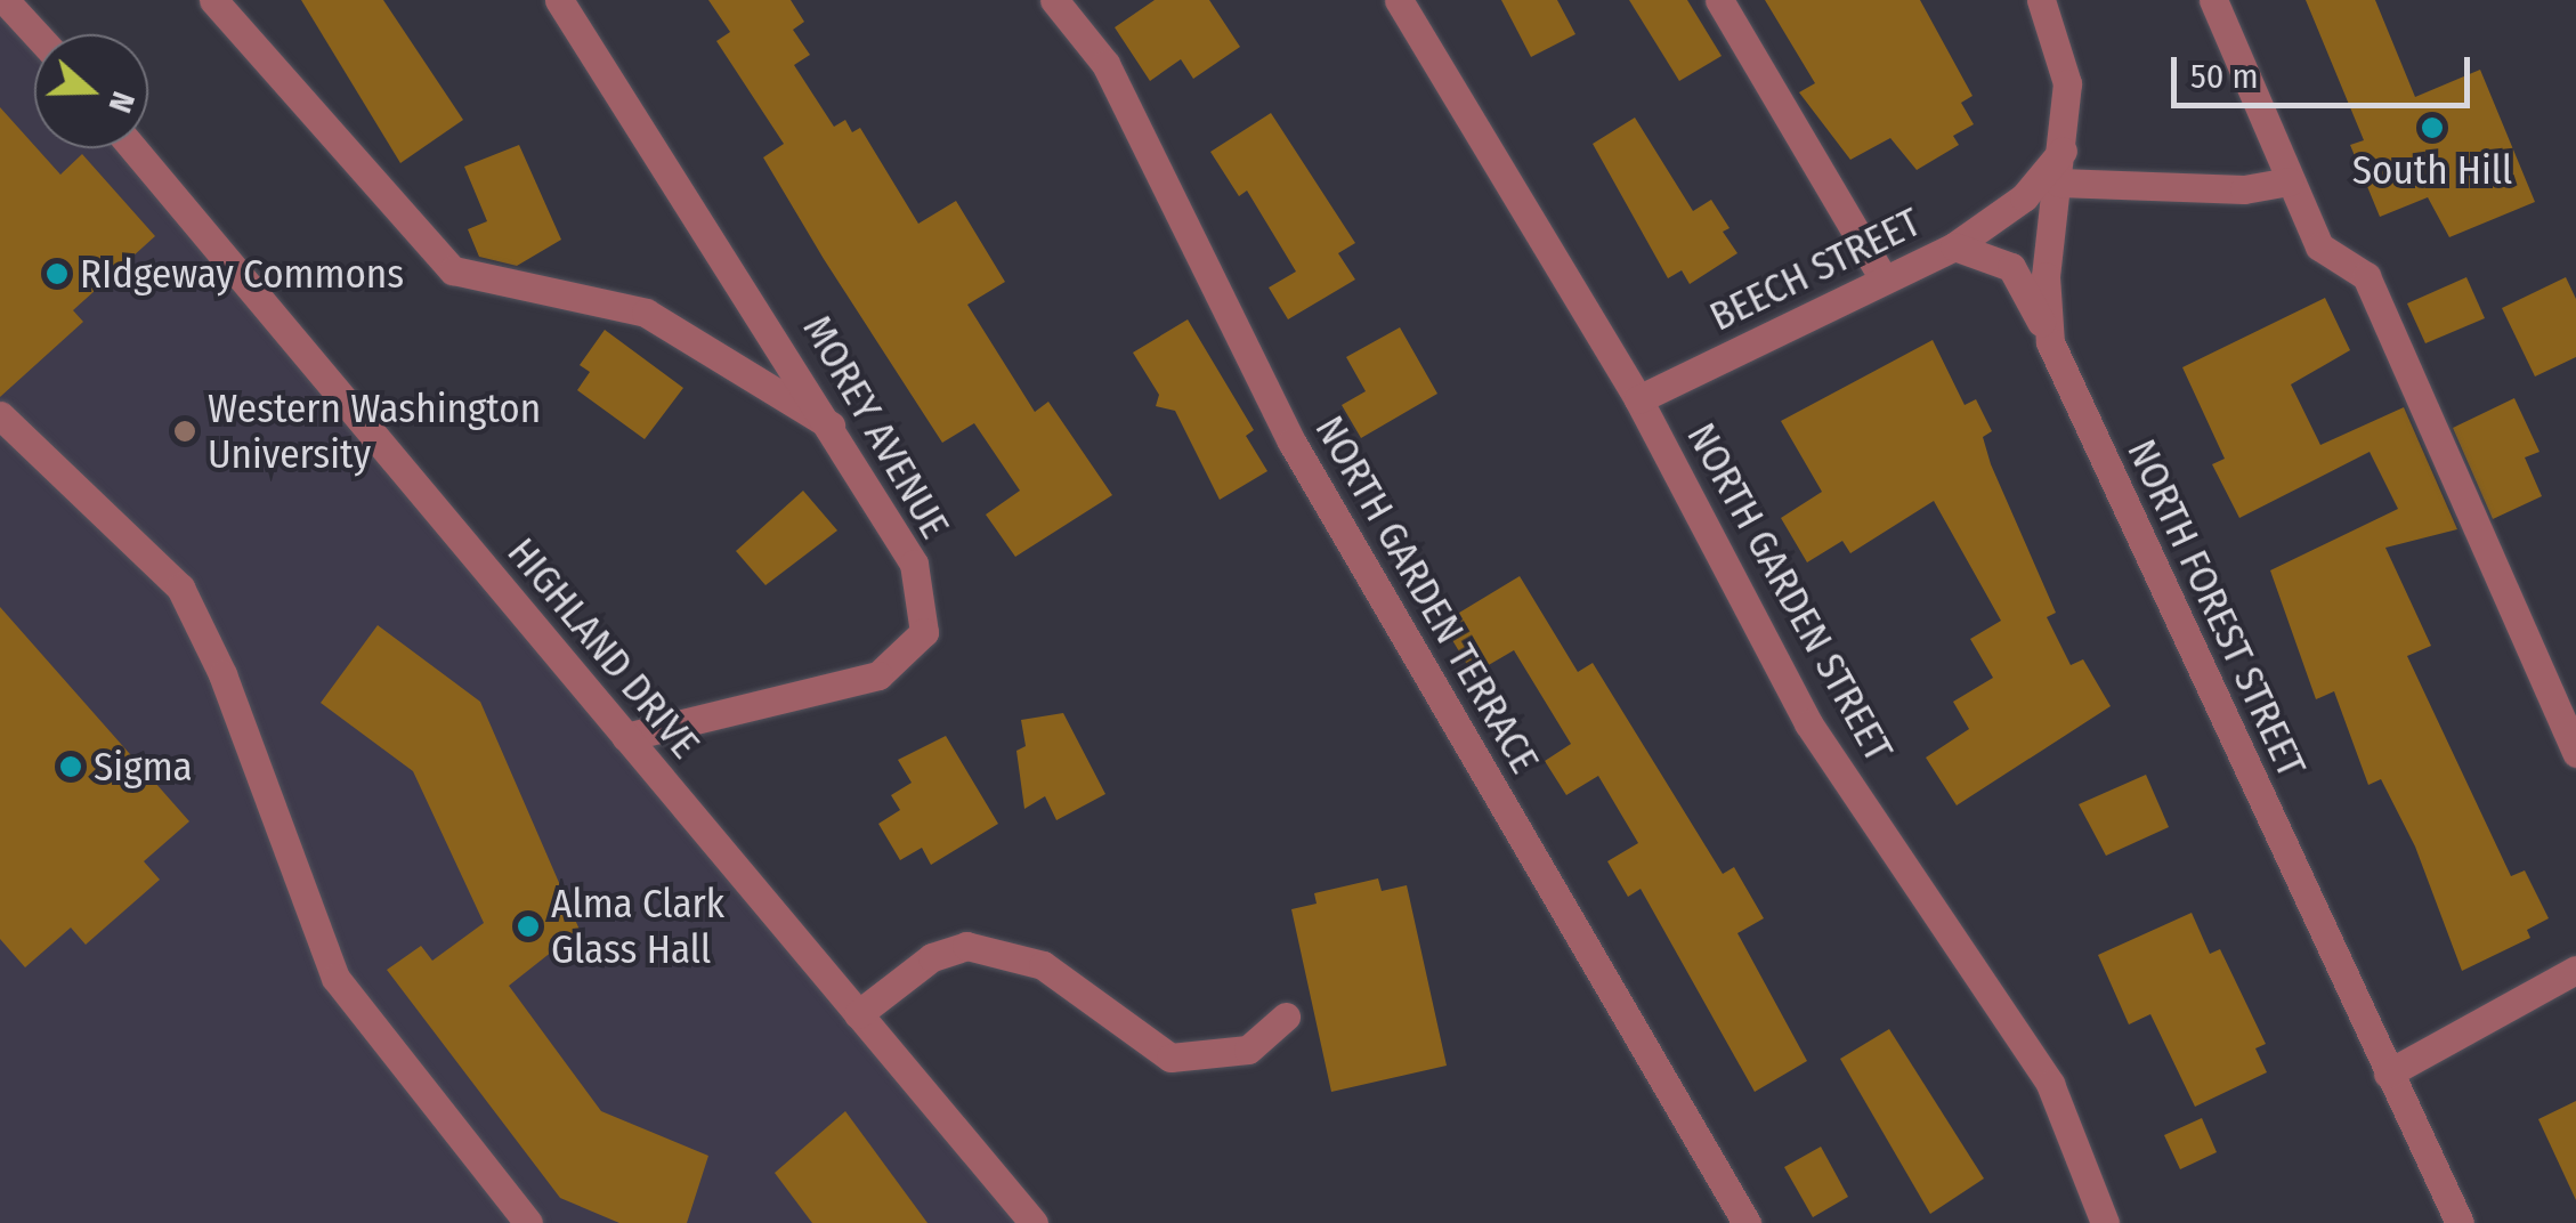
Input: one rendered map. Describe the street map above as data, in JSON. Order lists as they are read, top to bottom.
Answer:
{
  "streets": {
    "street": [
      "BEECH STREET",
      "MOREY AVENUE",
      "NORTH GARDEN STREET",
      "NORTH GARDEN TERRACE",
      "NORTH FOREST STREET",
      "HIGHLAND DRIVE"
    ]
  },
  "crossings": [
    ["BEECH STREET", "NORTH GARDEN STREET"],
    ["BEECH STREET", "NORTH FOREST STREET"],
    ["MOREY AVENUE", "HIGHLAND DRIVE"]
  ],
  "places": [
    "South Hill",
    "RIdgeway Commons",
    "Western Washington University",
    "Sigma",
    "Alma Clark Glass Hall"
  ],
  "scale_bar": "50 m",
  "north": "right"
}
